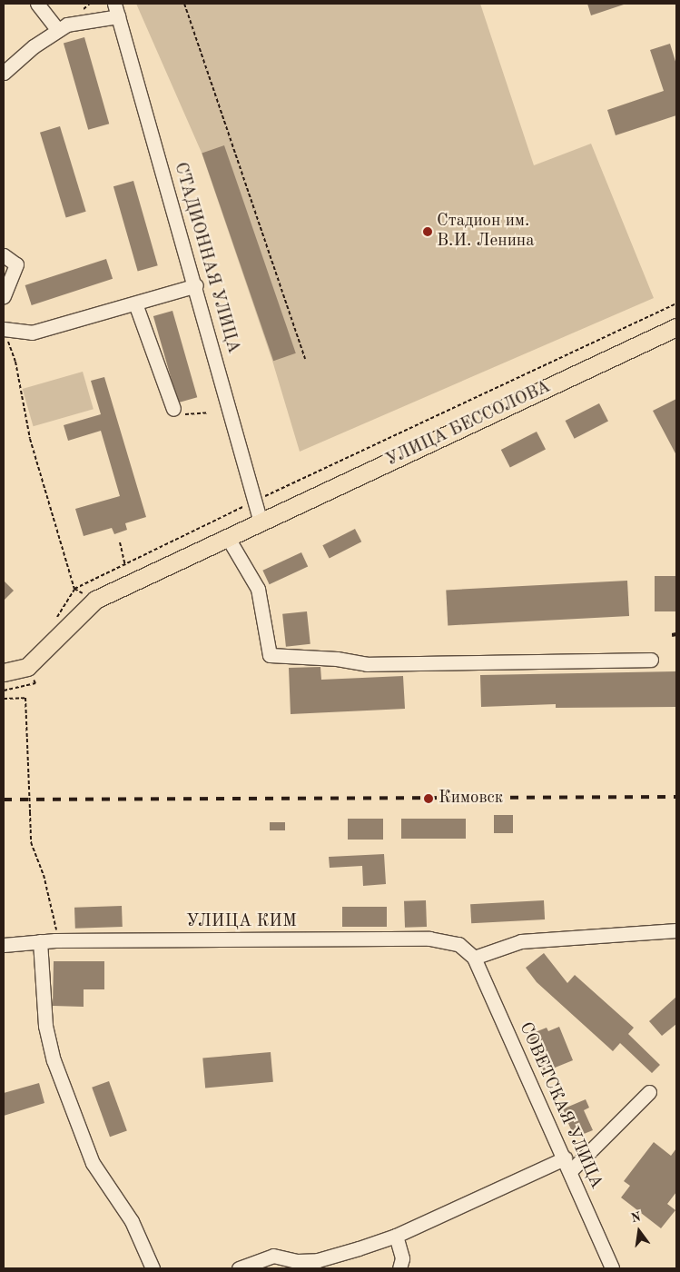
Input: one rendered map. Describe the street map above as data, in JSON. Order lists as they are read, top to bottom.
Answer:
{
  "streets": {
    "main road": ["УЛИЦА БЕССОЛОВА"],
    "street": ["СТАДИОННАЯ УЛИЦА", "УЛИЦА КИМ", "СОВЕТСКАЯ УЛИЦА"]
  },
  "crossings": [
    ["СТАДИОННАЯ УЛИЦА", "УЛИЦА БЕССОЛОВА"],
    ["УЛИЦА КИМ", "СОВЕТСКАЯ УЛИЦА"]
  ],
  "places": ["Стадион им. В.И. Ленина", "Кимовск"],
  "north": "top"
}
